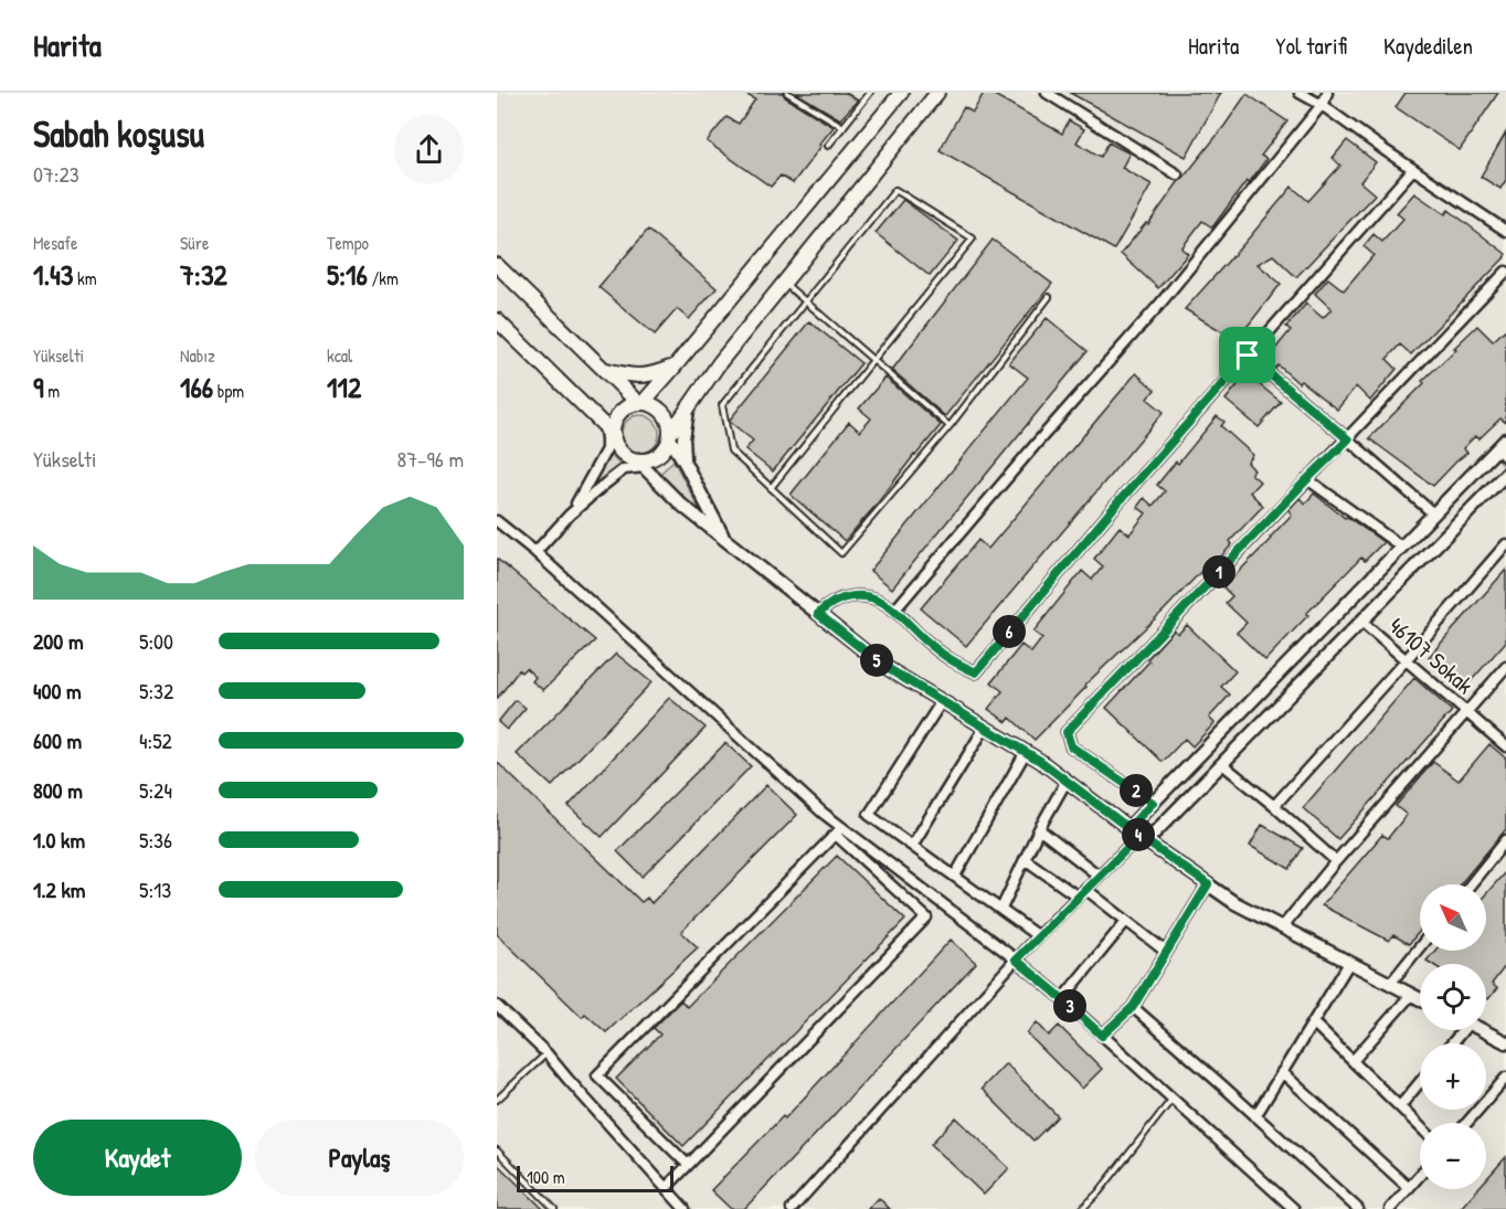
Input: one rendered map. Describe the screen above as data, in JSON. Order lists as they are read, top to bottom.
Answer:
{
  "streets": {
    "street": ["46107 Sokak"]
  },
  "scale_bar": "100 m",
  "north": "top left",
  "page": {
    "header": "Harita",
    "nav": ["Harita", "Yol tarifi", "Kaydedilen"],
    "heading": ["Sabah koşusu", "07:23"],
    "stats": [
      ["Mesafe", "1.43 km"],
      ["Süre", "7:32"],
      ["Tempo", "5:16 /km"],
      ["Yükselti", "9 m"],
      ["Nabız", "166 bpm"],
      ["kcal", "112"]
    ],
    "chart": ["Yükselti", "87–96 m"],
    "pins": [
      "1",
      "6",
      "5",
      "2",
      "4",
      "3"
    ],
    "list": [
      {
        "name": "200 m",
        "note": "5:00"
      },
      {
        "name": "400 m",
        "note": "5:32"
      },
      {
        "name": "600 m",
        "note": "4:52"
      },
      {
        "name": "800 m",
        "note": "5:24"
      },
      {
        "name": "1.0 km",
        "note": "5:36"
      },
      {
        "name": "1.2 km",
        "note": "5:13"
      }
    ],
    "map_buttons": ["+", "−"],
    "buttons": ["Kaydet", "Paylaş"],
    "scale": "100 m"
  }
}
